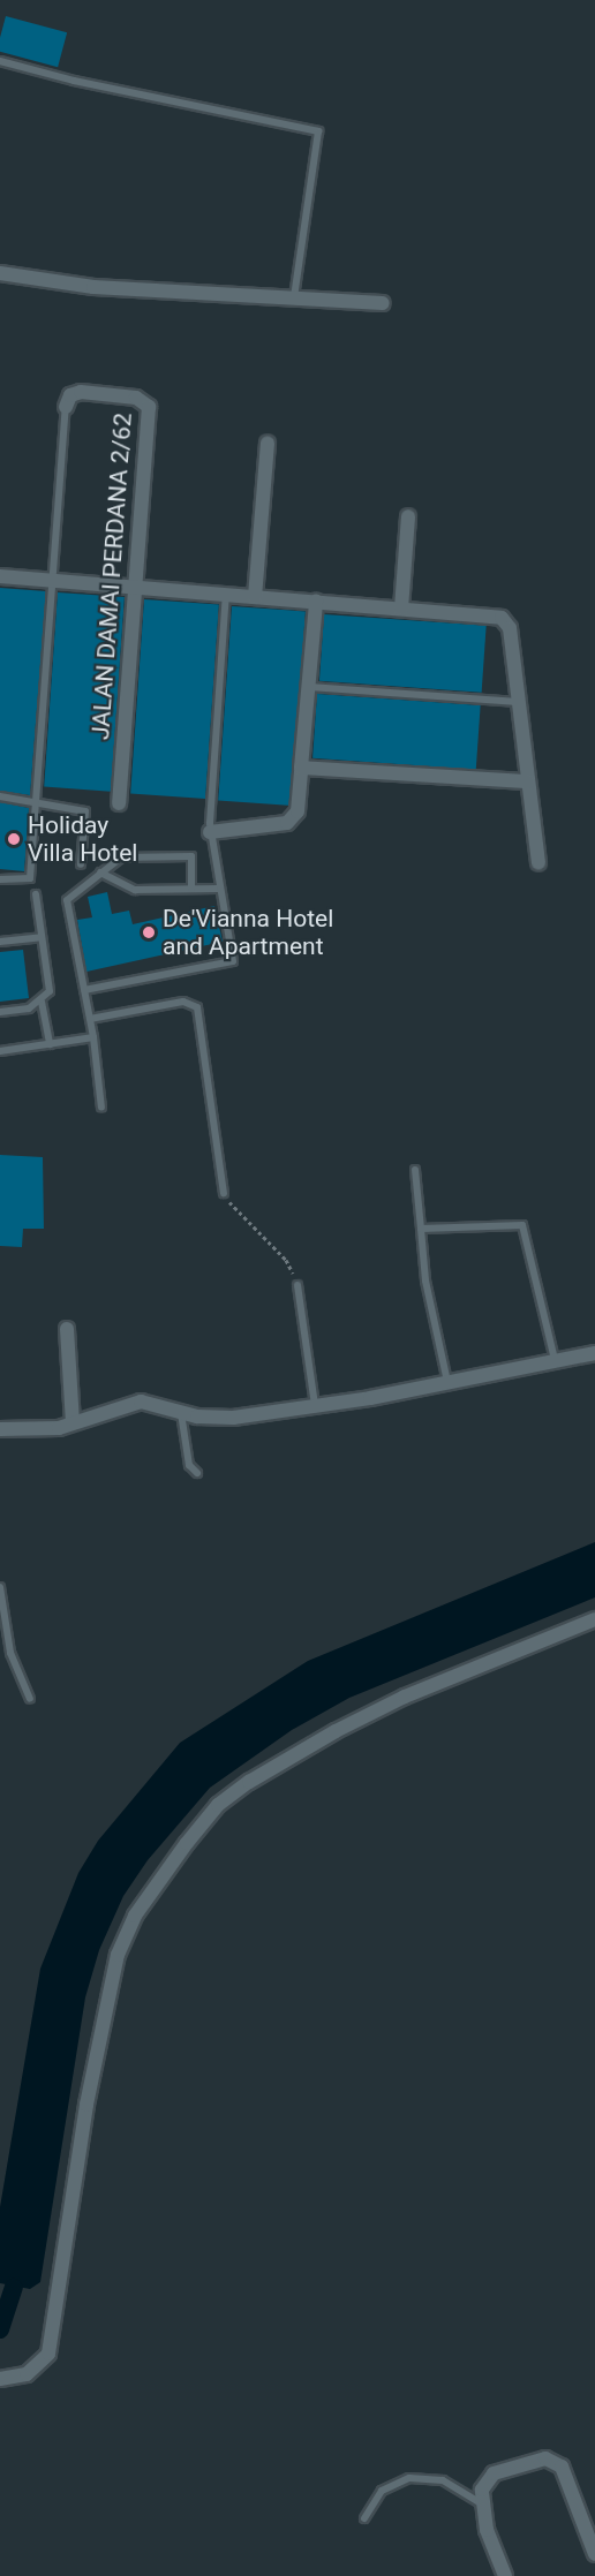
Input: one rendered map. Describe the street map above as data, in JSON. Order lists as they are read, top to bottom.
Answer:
{
  "streets": {
    "street": ["JALAN DAMAI PERDANA 2/62"]
  },
  "places": ["Holiday Villa Hotel", "De'Vianna Hotel and Apartment"]
}
